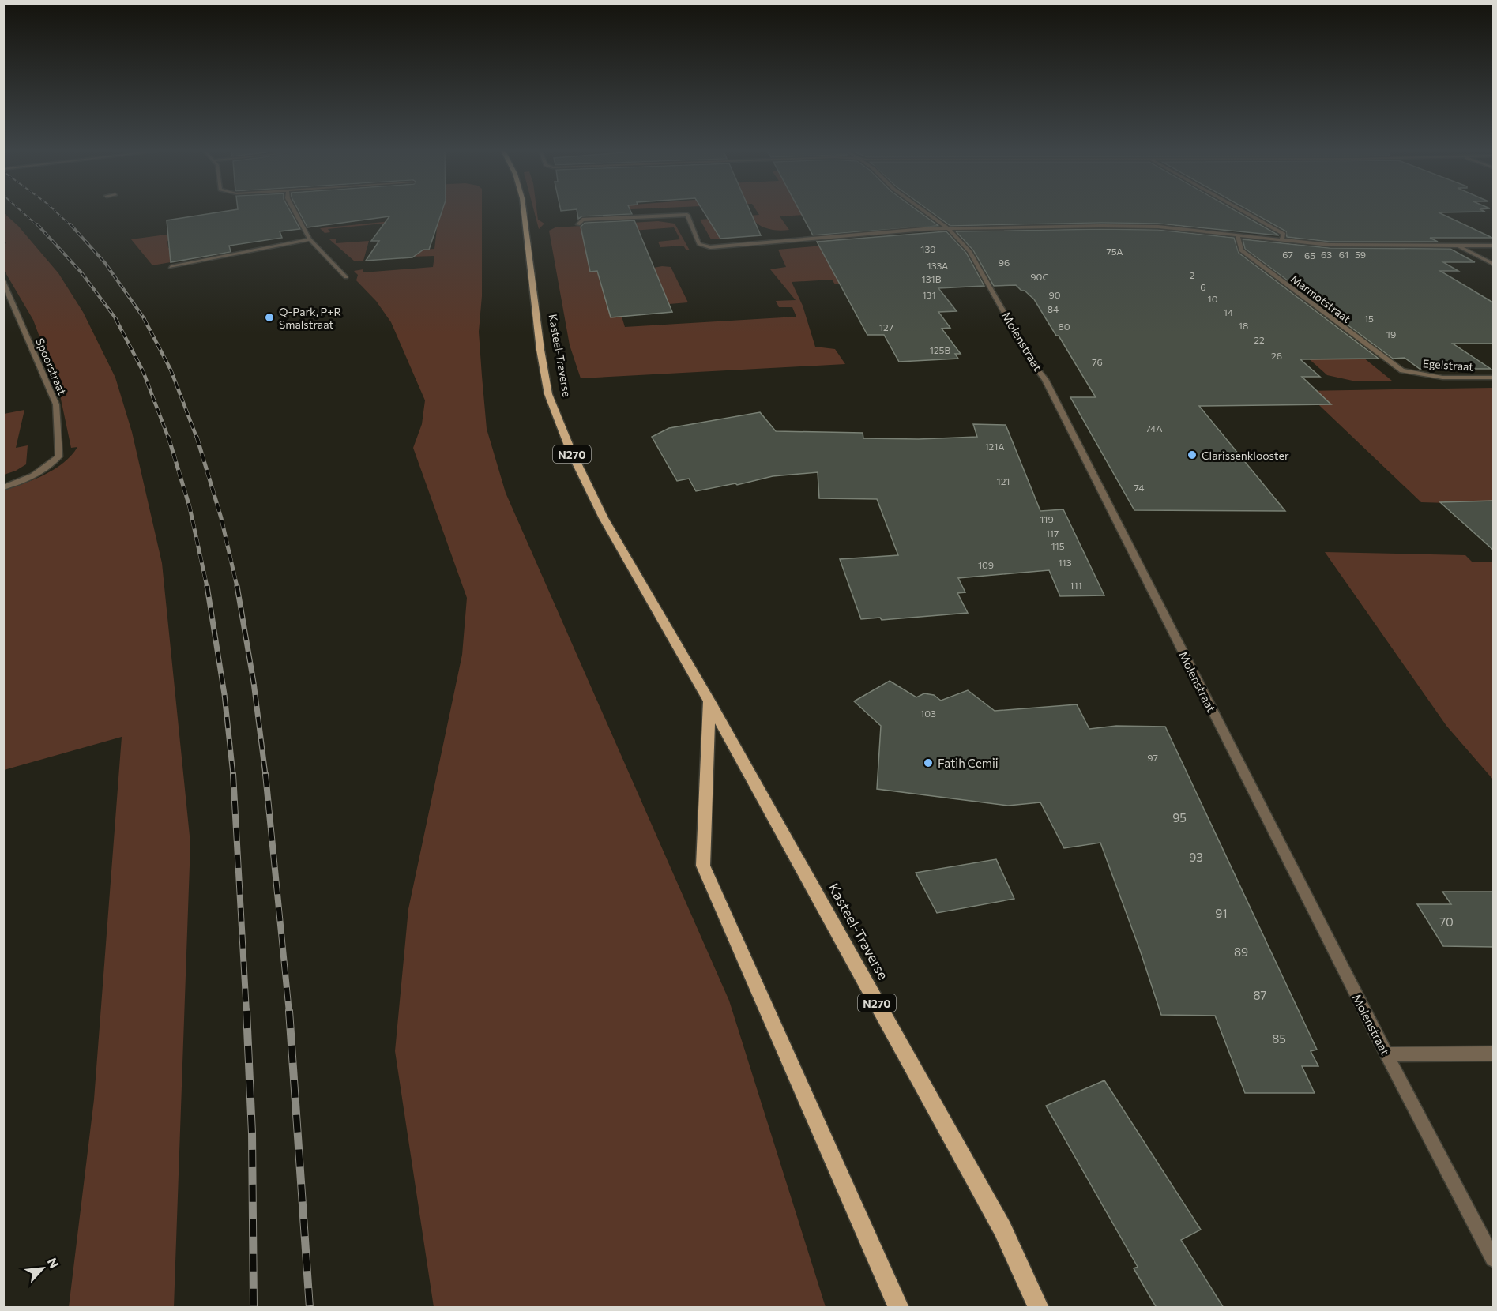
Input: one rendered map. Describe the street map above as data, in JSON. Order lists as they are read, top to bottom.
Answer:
{
  "streets": {
    "main road": ["Kasteel-Traverse", "N270"],
    "street": [
      "Marmotstraat",
      "Molenstraat",
      "Egelstraat",
      "Spoorstraat"
    ]
  },
  "crossings": [
    ["Marmotstraat", "Egelstraat"]
  ],
  "places": ["Q-Park, P+R Smalstraat", "Clarissenklooster", "Fatih Cemii"],
  "house_numbers": [
    "139",
    "75A",
    "67",
    "63",
    "61",
    "59",
    "65",
    "96",
    "133A",
    "2",
    "90C",
    "131B",
    "6",
    "131",
    "90",
    "10",
    "84",
    "14",
    "15",
    "18",
    "80",
    "127",
    "19",
    "22",
    "125B",
    "26",
    "76",
    "74A",
    "121A",
    "121",
    "74",
    "119",
    "117",
    "115",
    "113",
    "109",
    "111",
    "103",
    "97",
    "95",
    "93",
    "91",
    "70",
    "89",
    "87",
    "85"
  ],
  "north": "top right"
}
